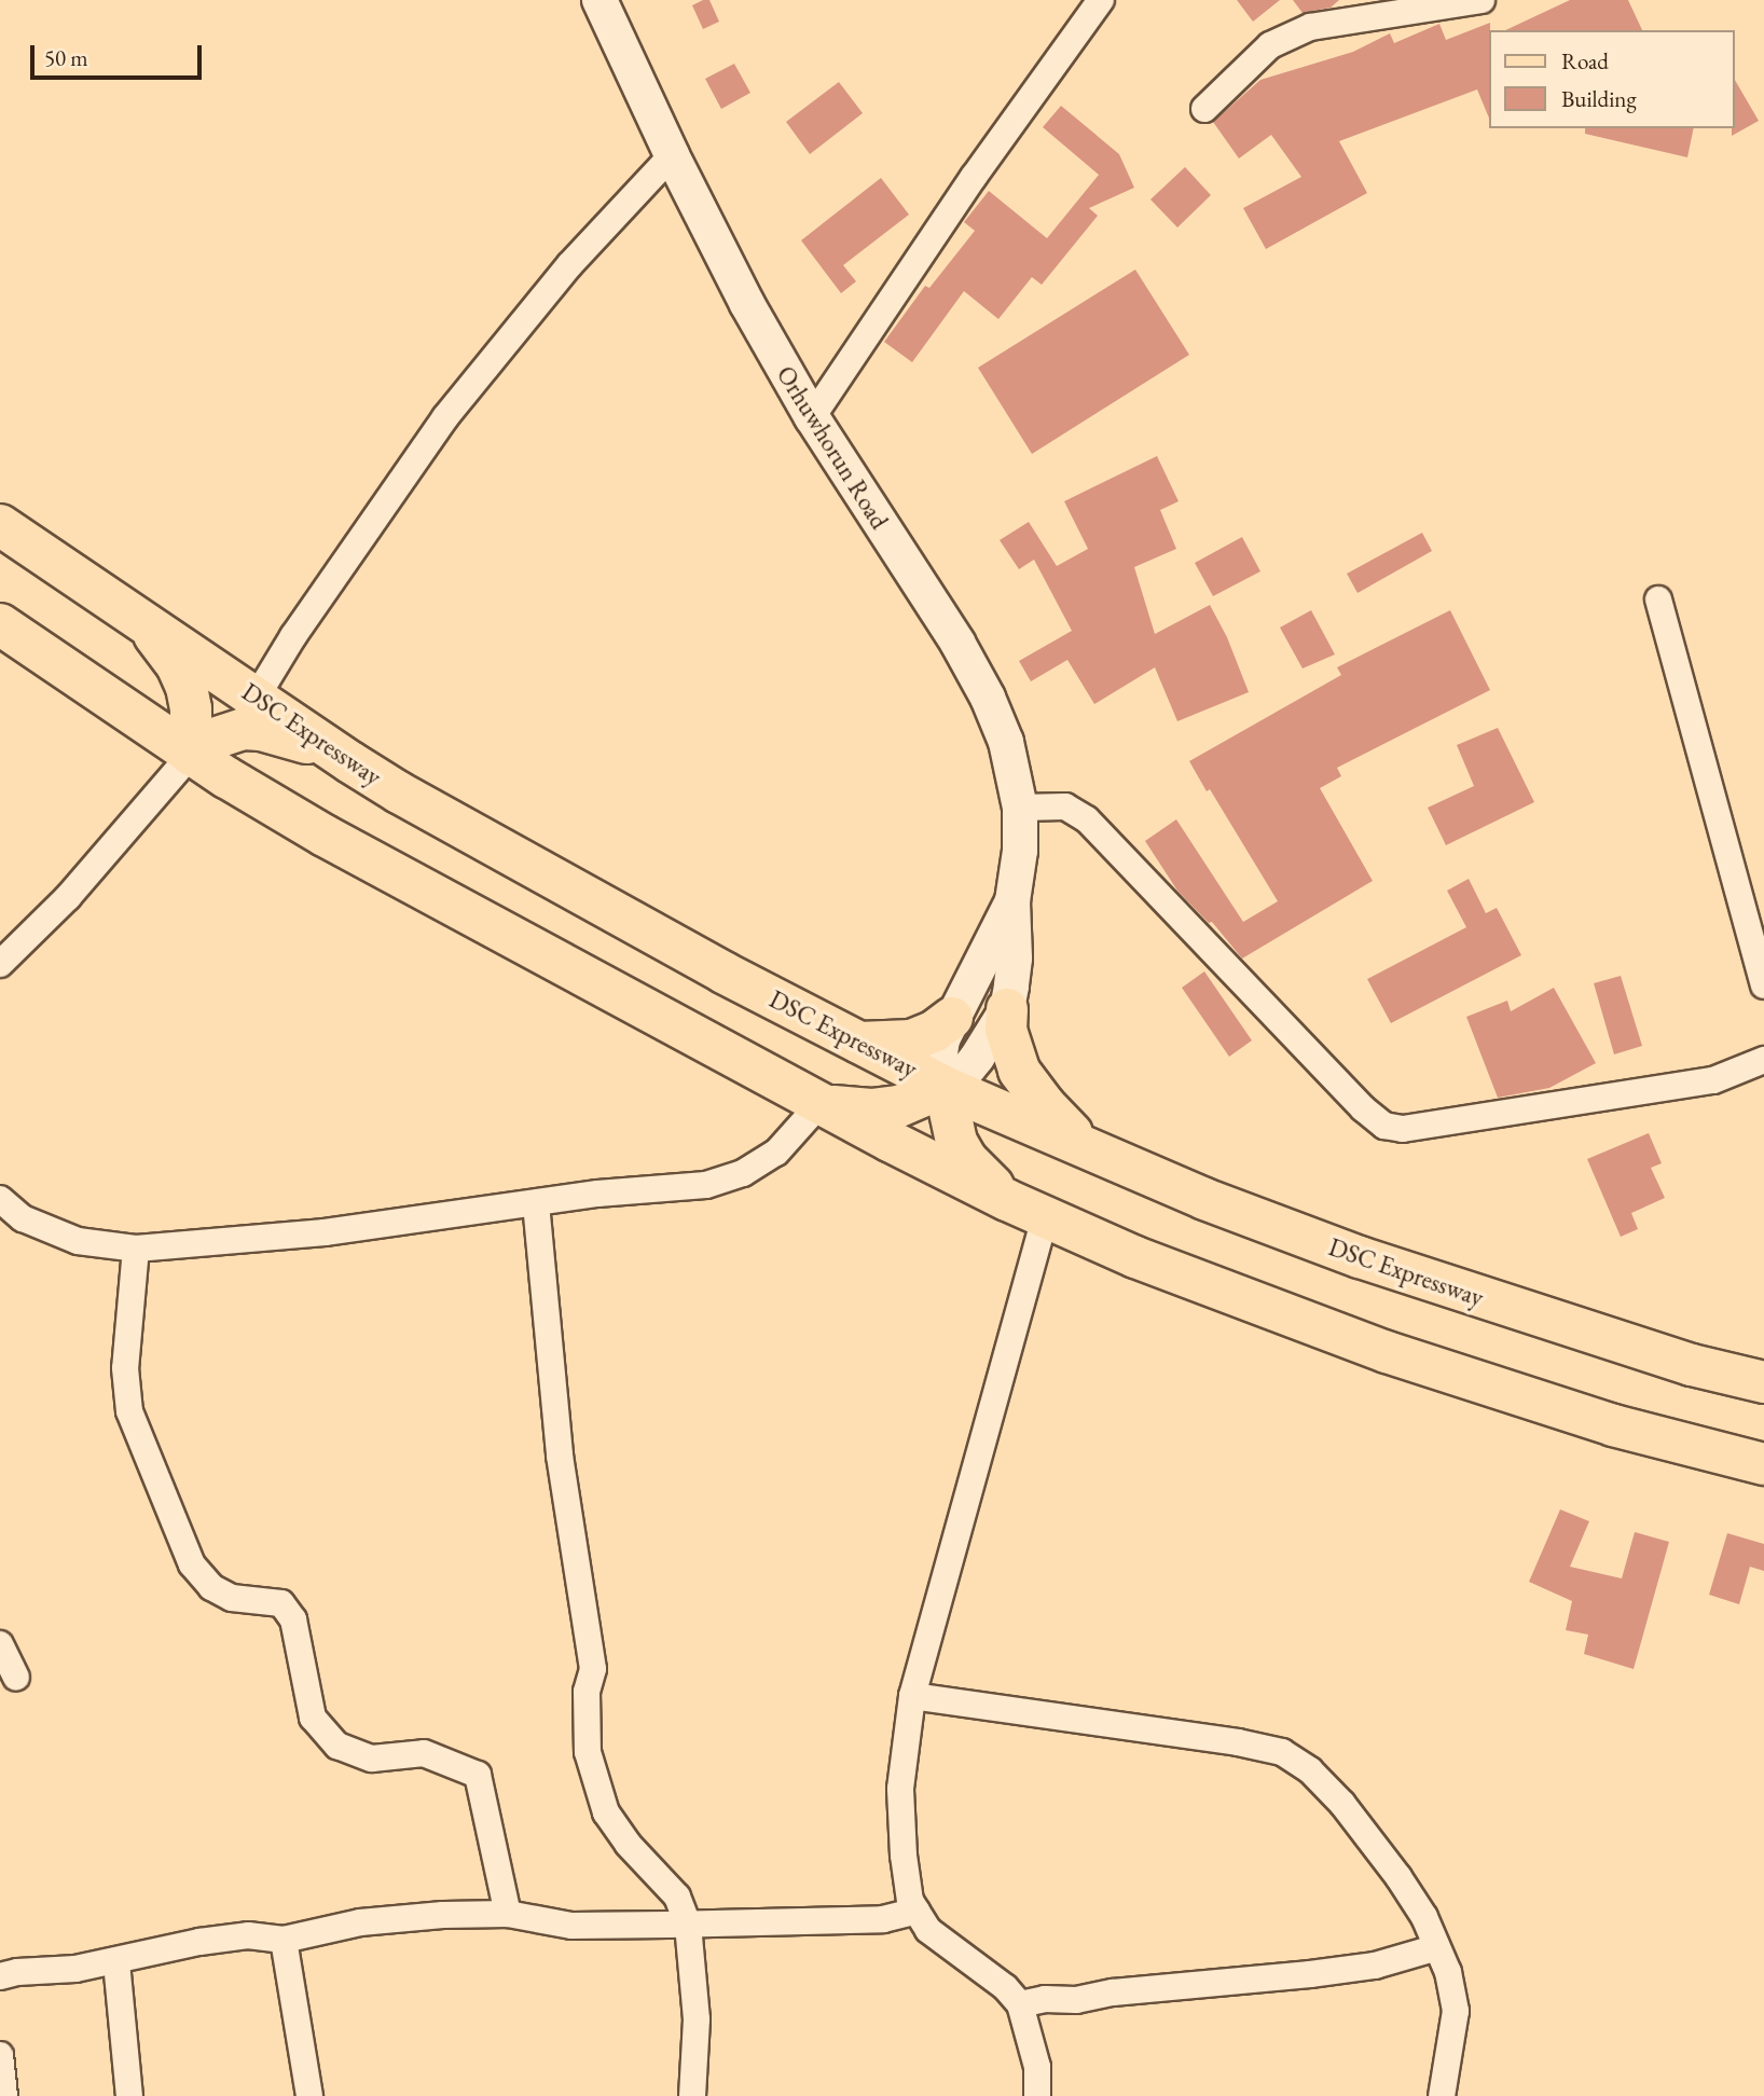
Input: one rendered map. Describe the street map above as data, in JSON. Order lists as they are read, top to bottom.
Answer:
{
  "streets": {
    "main road": ["DSC Expressway"],
    "street": ["Orhuwhorun Road"]
  },
  "legend": ["Road", "Building"],
  "scale_bar": "50 m"
}
